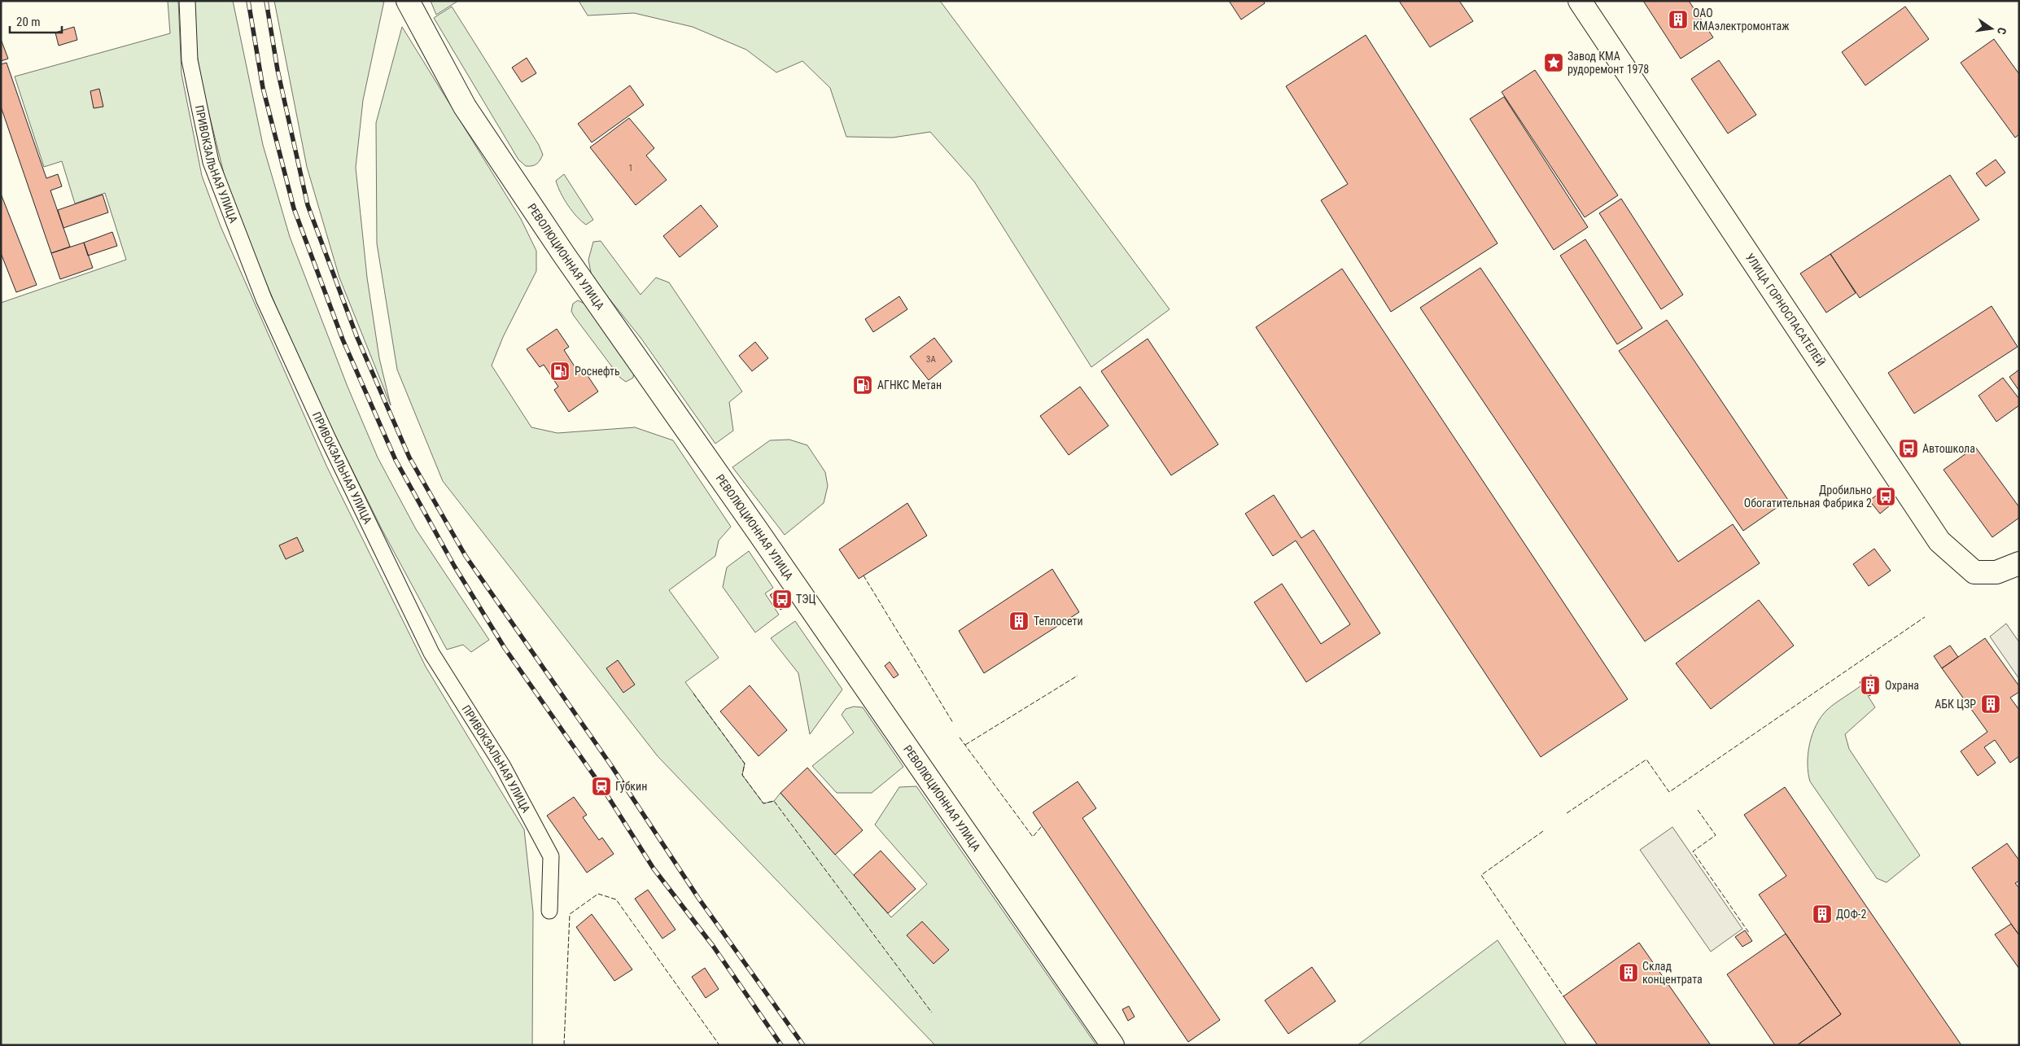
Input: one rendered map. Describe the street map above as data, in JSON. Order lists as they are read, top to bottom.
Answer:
{
  "streets": {
    "street": ["ПРИВОКЗАЛЬНАЯ УЛИЦА", "РЕВОЛЮЦИОННАЯ УЛИЦА", "УЛИЦА ГОРНОСПАСАТЕЛЕЙ"]
  },
  "places": {
    "building": [
      "ОАО КМАэлектромонтаж",
      "Теплосети",
      "Охрана",
      "АБК ЦЗР",
      "ДОФ-2",
      "Склад концентрата"
    ],
    "place": ["Завод КМА рудоремонт 1978"],
    "fuel station": ["Роснефть", "АГНКС Метан"],
    "bus stop": ["Автошкола", "Дробильно Обогатительная Фабрика 2", "ТЭЦ"],
    "station": ["Губкин"]
  },
  "house_numbers": ["1", "3А"],
  "scale_bar": "20 m",
  "north": "right"
}
